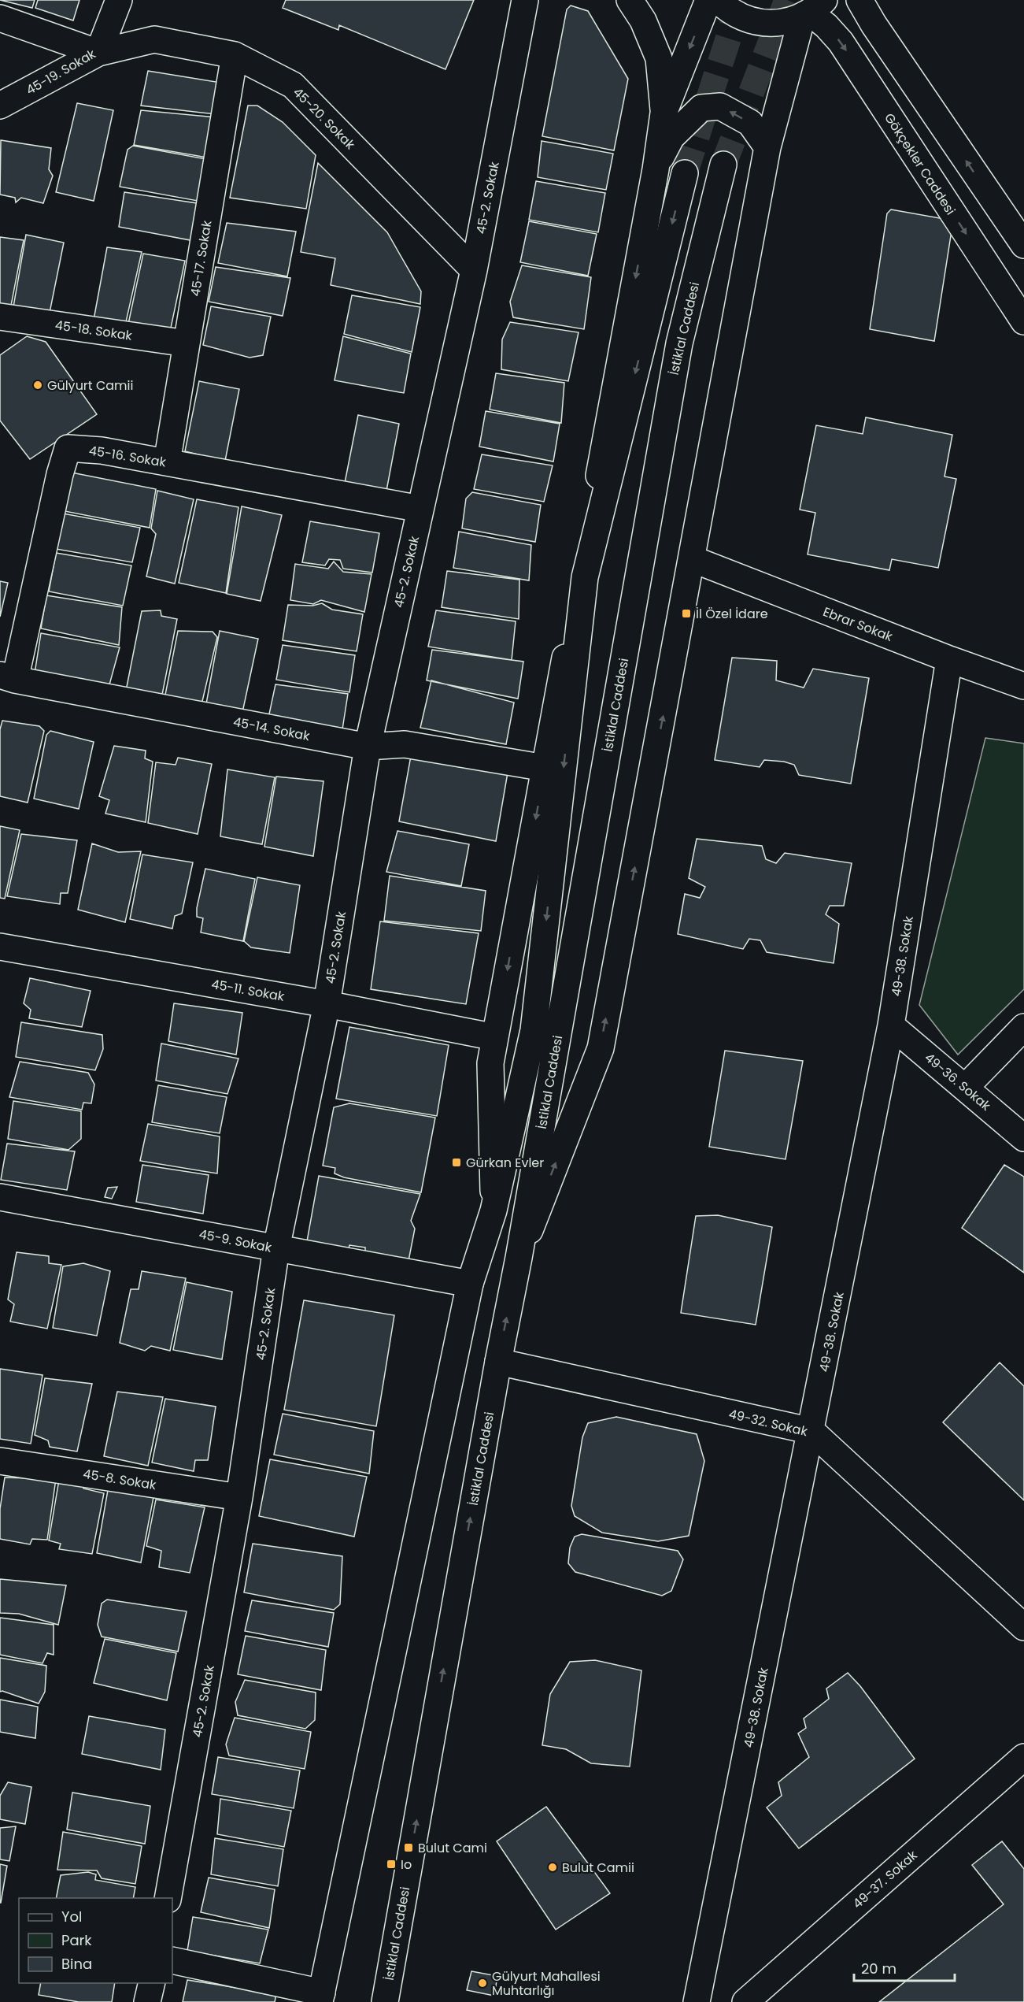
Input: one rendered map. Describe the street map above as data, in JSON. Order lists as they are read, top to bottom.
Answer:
{
  "streets": {
    "street": [
      "45-19. Sokak",
      "45-20. Sokak",
      "Gökçekler Caddesi",
      "45-2. Sokak",
      "45-17. Sokak",
      "İstiklal Caddesi",
      "45-18. Sokak",
      "45-16. Sokak",
      "Ebrar Sokak",
      "45-14. Sokak",
      "49-38. Sokak",
      "45-11. Sokak",
      "49-36. Sokak",
      "45-9. Sokak",
      "49-32. Sokak",
      "45-8. Sokak",
      "49-37. Sokak"
    ]
  },
  "crossings": [
    ["45-19. Sokak", "45-20. Sokak"],
    ["45-20. Sokak", "45-2. Sokak"],
    ["45-20. Sokak", "45-17. Sokak"],
    ["45-2. Sokak", "45-16. Sokak"],
    ["45-2. Sokak", "45-14. Sokak"],
    ["45-2. Sokak", "45-11. Sokak"],
    ["45-2. Sokak", "45-9. Sokak"],
    ["45-2. Sokak", "45-8. Sokak"],
    ["45-17. Sokak", "45-18. Sokak"],
    ["45-17. Sokak", "45-16. Sokak"],
    ["İstiklal Caddesi", "45-9. Sokak"],
    ["İstiklal Caddesi", "49-32. Sokak"],
    ["45-16. Sokak", "45-14. Sokak"],
    ["Ebrar Sokak", "49-38. Sokak"],
    ["49-38. Sokak", "49-36. Sokak"],
    ["49-38. Sokak", "49-32. Sokak"]
  ],
  "places": {
    "other": ["Gülyurt Camii", "Bulut Camii", "Gülyurt Mahallesi Muhtarlığı"],
    "transit": [
      "İl Özel İdare",
      "Gürkan Evler",
      "Bulut Cami",
      "Io"
    ]
  },
  "legend": ["Yol", "Park", "Bina"],
  "scale_bar": "20 m"
}
